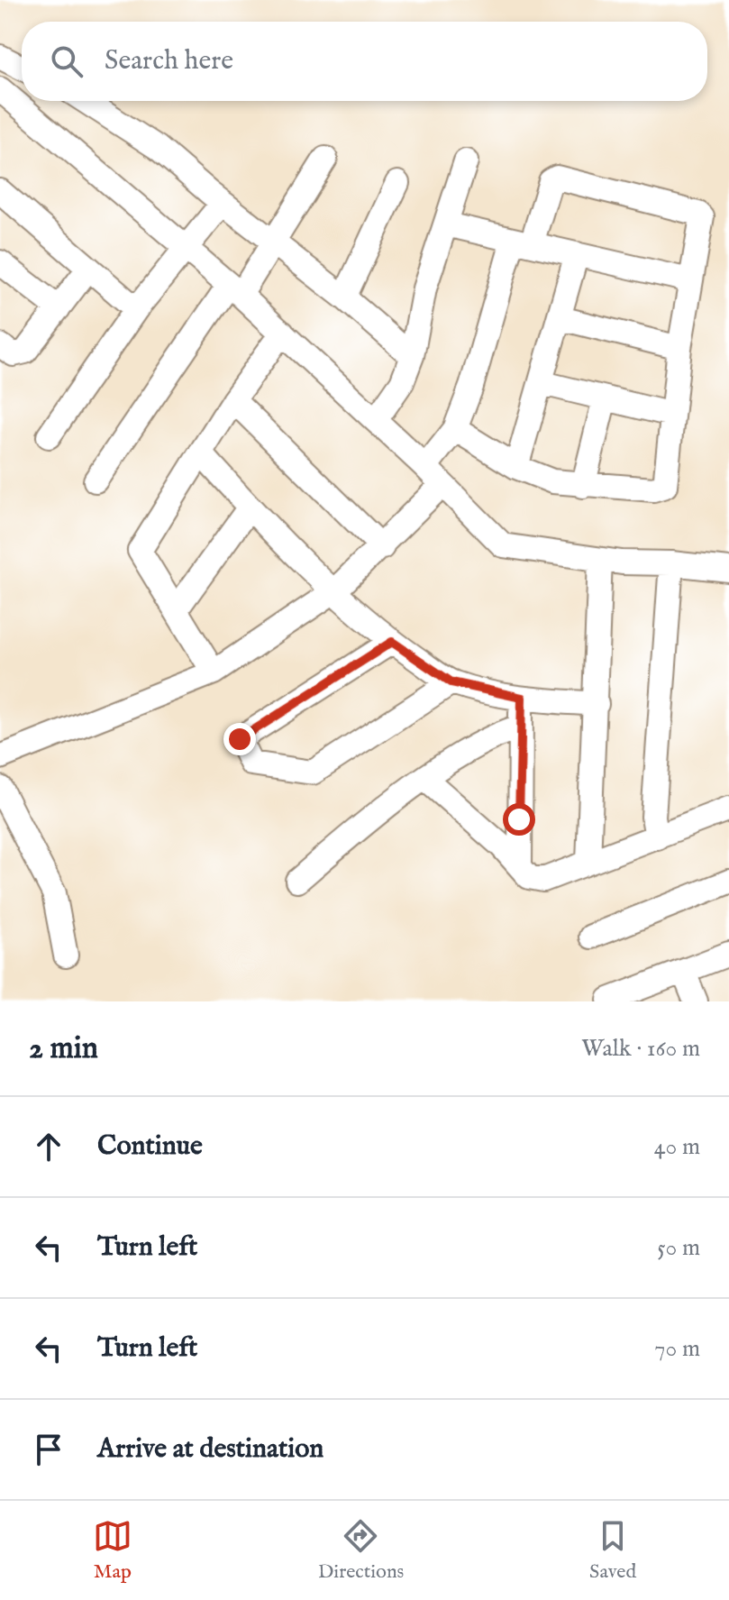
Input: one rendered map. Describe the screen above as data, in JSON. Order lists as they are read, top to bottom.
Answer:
{
  "page": {
    "search": "Search here",
    "heading": ["2 min", "Walk · 160 m"],
    "list": [
      ["Continue", "40 m"],
      ["Turn left", "50 m"],
      ["Turn left", "70 m"],
      "Arrive at destination"
    ],
    "nav": ["Map", "Directions", "Saved"]
  }
}
